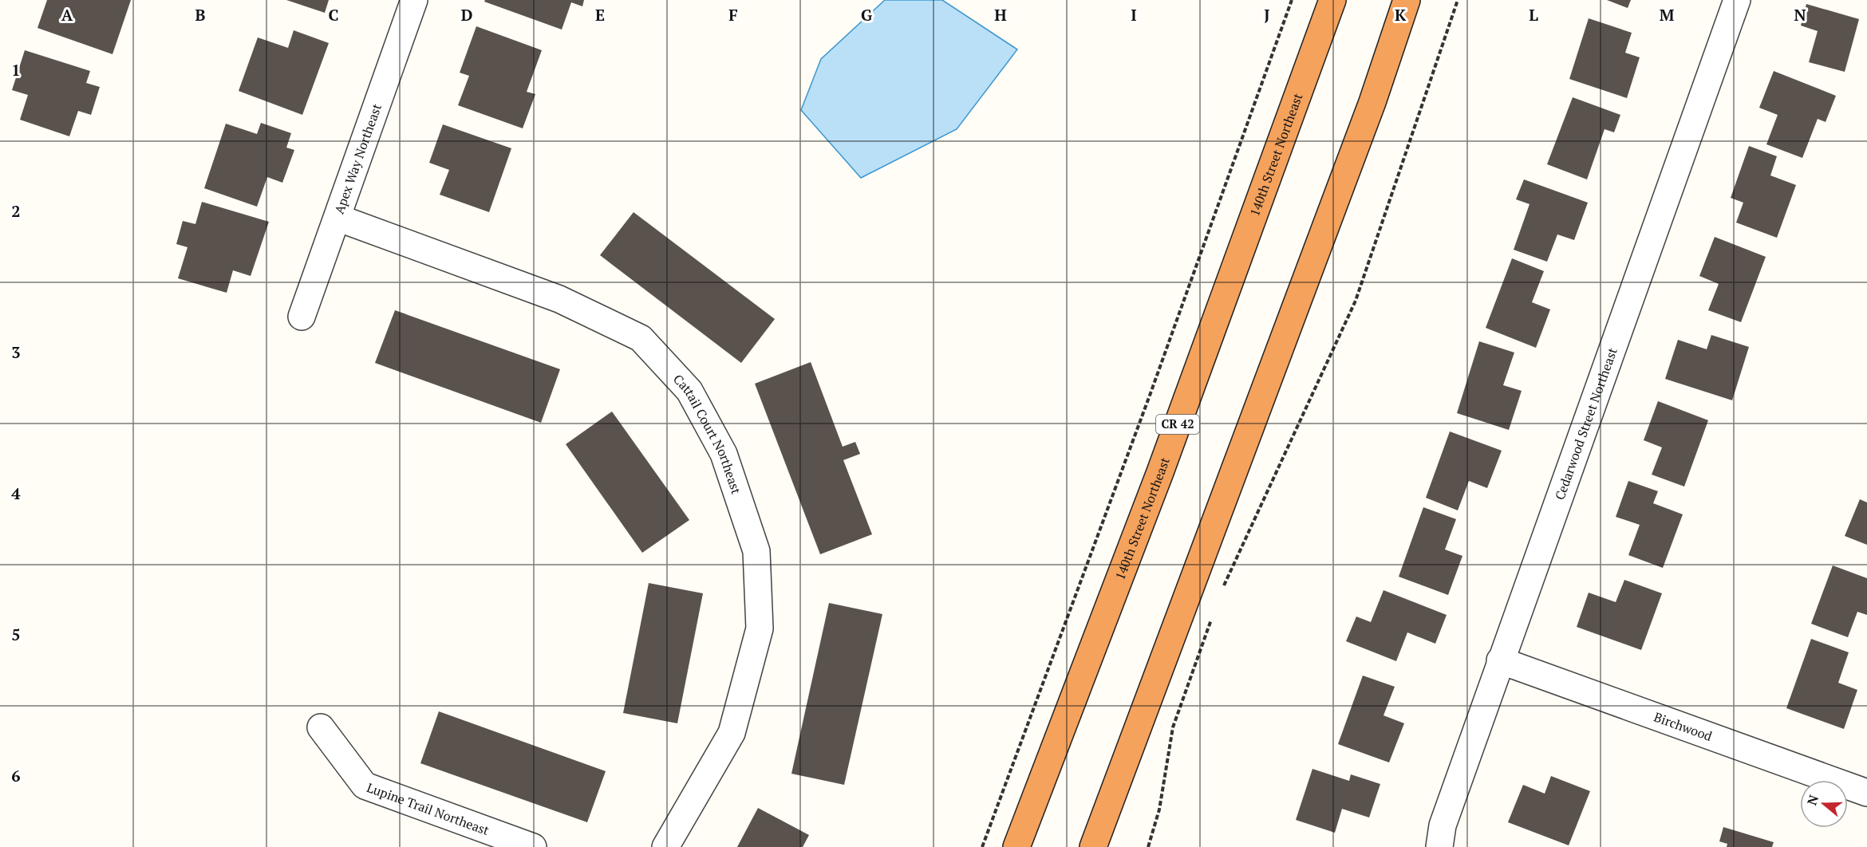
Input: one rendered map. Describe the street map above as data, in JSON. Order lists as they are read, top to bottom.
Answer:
{
  "streets": {
    "highway": ["140th Street Northeast", "CR 42"],
    "street": [
      "Apex Way Northeast",
      "Cedarwood Street Northeast",
      "Cattail Court Northeast",
      "Birchwood",
      "Lupine Trail Northeast"
    ]
  },
  "crossings": [
    ["Apex Way Northeast", "Cattail Court Northeast"],
    ["Cedarwood Street Northeast", "Birchwood"]
  ],
  "north": "left",
  "grid": {
    "columns": [
      "A",
      "B",
      "C",
      "D",
      "E",
      "F",
      "G",
      "H",
      "I",
      "J",
      "K",
      "L",
      "M",
      "N"
    ],
    "rows": [
      "1",
      "2",
      "3",
      "4",
      "5",
      "6"
    ]
  }
}
